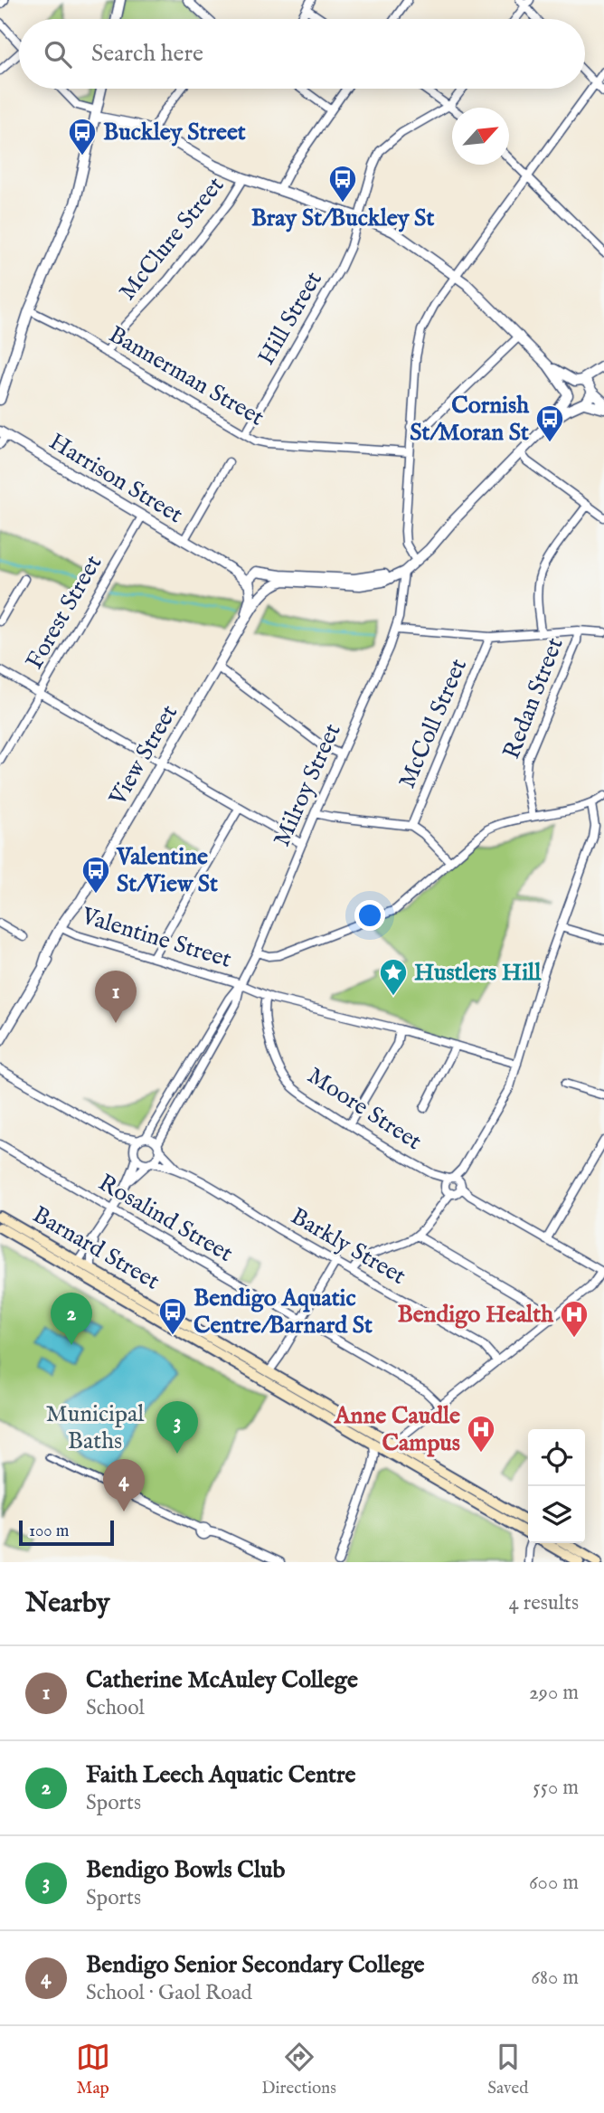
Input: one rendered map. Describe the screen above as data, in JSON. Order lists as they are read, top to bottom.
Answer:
{
  "streets": {
    "main road": ["Barnard Street"],
    "street": [
      "McClure Street",
      "Hill Street",
      "Bannerman Street",
      "Harrison Street",
      "Forest Street",
      "Redan Street",
      "McColl Street",
      "View Street",
      "Milroy Street",
      "Valentine Street",
      "Moore Street",
      "Rosalind Street",
      "Barkly Street"
    ]
  },
  "crossings": [
    ["McClure Street", "Bannerman Street"],
    ["Hill Street", "Bannerman Street"],
    ["Harrison Street", "Forest Street"],
    ["Harrison Street", "View Street"],
    ["View Street", "Valentine Street"],
    ["Milroy Street", "Valentine Street"],
    ["Valentine Street", "Moore Street"]
  ],
  "parks": ["Municipal Baths"],
  "places": {
    "bus stop": [
      "Buckley Street",
      "Bray St/Buckley St",
      "Cornish St/Moran St",
      "Valentine St/View St",
      "Bendigo Aquatic Centre/Barnard St"
    ],
    "place": ["Hustlers Hill"],
    "hospital": ["Bendigo Health", "Anne Caudle Campus"]
  },
  "scale_bar": "100 m",
  "north": "top right",
  "page": {
    "search": "Search here",
    "pins": [
      "1",
      "2",
      "3",
      "4"
    ],
    "scale": "100 m",
    "heading": ["Nearby", "4 results"],
    "list": [
      {
        "mark": "1",
        "name": "Catherine McAuley College",
        "note": "School",
        "value": "290 m"
      },
      {
        "mark": "2",
        "name": "Faith Leech Aquatic Centre",
        "note": "Sports",
        "value": "550 m"
      },
      {
        "mark": "3",
        "name": "Bendigo Bowls Club",
        "note": "Sports",
        "value": "600 m"
      },
      {
        "mark": "4",
        "name": "Bendigo Senior Secondary College",
        "note": "School · Gaol Road",
        "value": "680 m"
      }
    ],
    "nav": ["Map", "Directions", "Saved"]
  }
}
